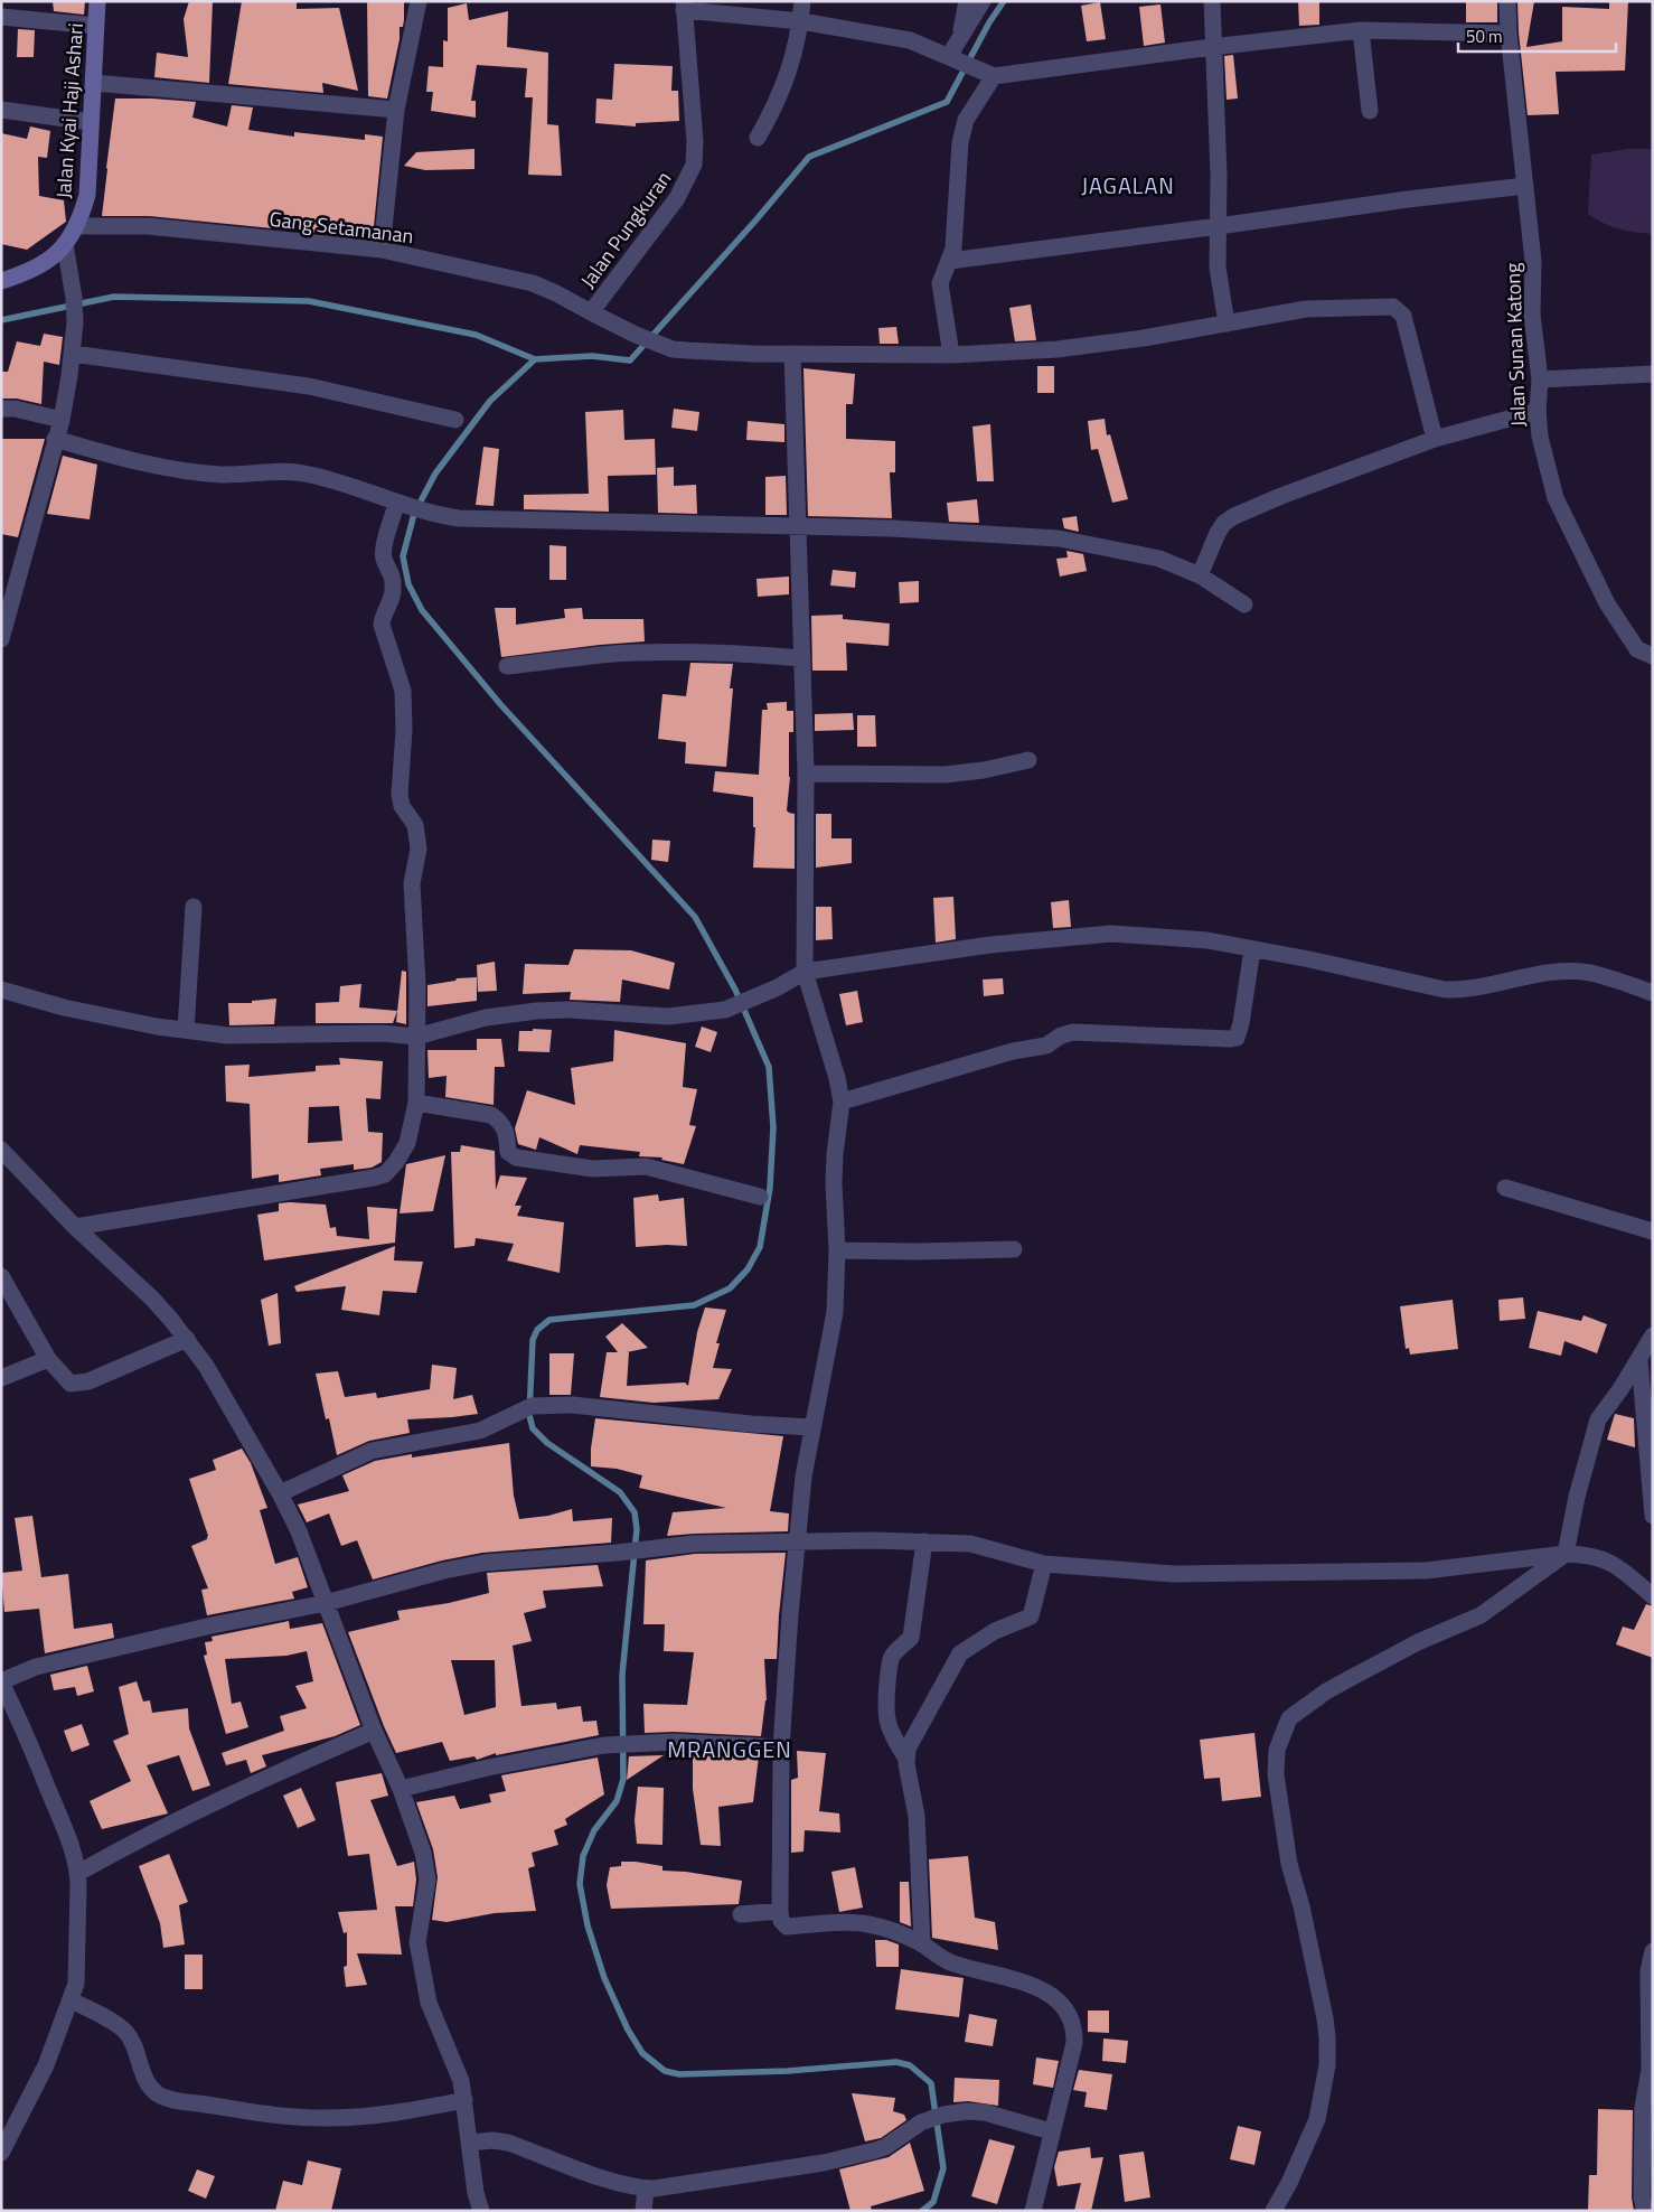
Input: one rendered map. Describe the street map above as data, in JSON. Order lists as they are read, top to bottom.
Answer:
{
  "streets": {
    "main road": ["Jalan Kyai Haji Ashari"],
    "street": ["Gang Setamanan", "Jalan Pungkuran", "Jalan Sunan Katong"]
  },
  "crossings": [
    ["Jalan Kyai Haji Ashari", "Gang Setamanan"],
    ["Gang Setamanan", "Jalan Pungkuran"]
  ],
  "districts": ["JAGALAN", "MRANGGEN"],
  "scale_bar": "50 m"
}
